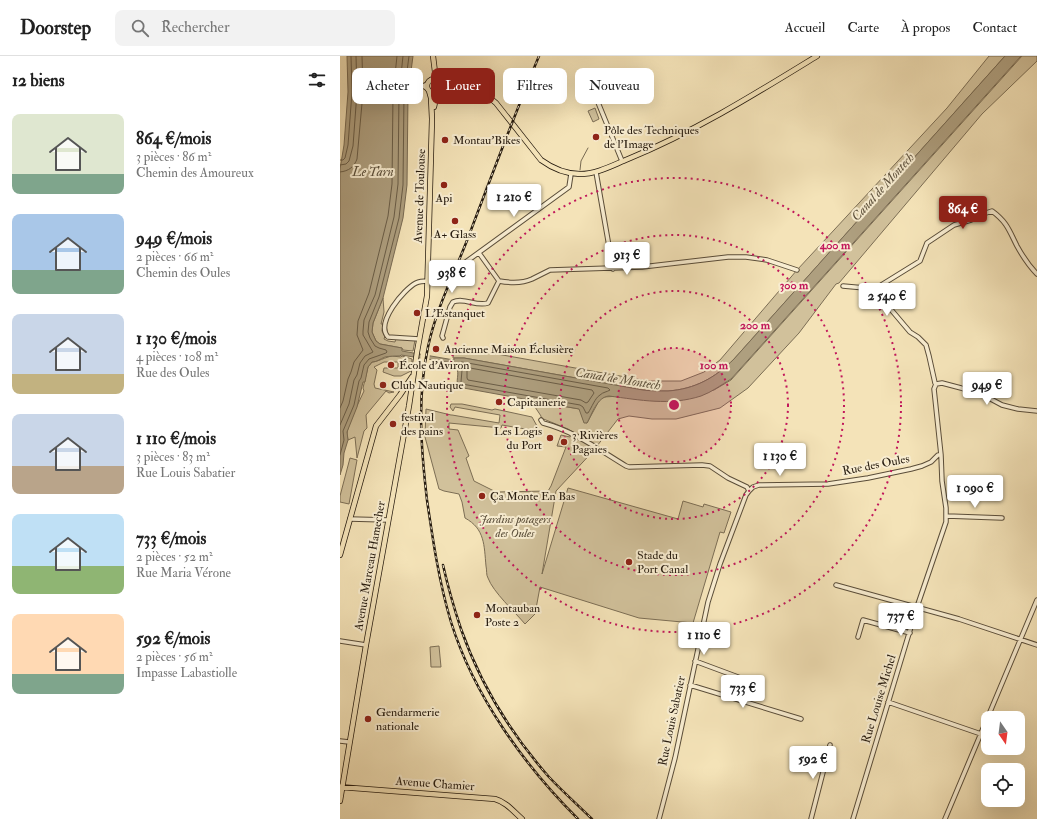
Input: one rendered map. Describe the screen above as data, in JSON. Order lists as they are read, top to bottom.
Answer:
{
  "streets": {
    "main road": ["Avenue de Toulouse", "Avenue Marceau Hamecher", "Avenue Chamier"],
    "street": ["Rue des Oules", "Rue Louise Michel", "Rue Louis Sabatier"]
  },
  "crossings": [
    ["Avenue de Toulouse", "Avenue Marceau Hamecher"],
    ["Rue des Oules", "Rue Louise Michel"],
    ["Rue des Oules", "Rue Louis Sabatier"],
    ["Avenue Marceau Hamecher", "Avenue Chamier"]
  ],
  "water": ["Le Tarn", "Canal de Montech"],
  "parks": ["Jardins potagers des Oules"],
  "places": [
    "Pôle des Techniques de l'Image",
    "Montau'Bikes",
    "Api",
    "A+ Glass",
    "L'Estanquet",
    "Ancienne Maison Éclusière",
    "École d'Aviron",
    "Club Nautique",
    "Capitainerie",
    "festival des pains",
    "Les Logis du Port",
    "3 Rivières Pagaies",
    "Ça Monte En Bas",
    "Stade du Port Canal",
    "Montauban Poste 2",
    "Gendarmerie nationale"
  ],
  "north": "bottom",
  "page": {
    "header": "Doorstep",
    "search": "Rechercher",
    "nav": [
      "Accueil",
      "Carte",
      "À propos",
      "Contact"
    ],
    "heading": "12 biens",
    "chip": [
      "Acheter",
      "Louer",
      "Filtres",
      "Nouveau"
    ],
    "list": [
      {
        "name": "864 €/mois",
        "note": "3 pièces · 86 m² · Chemin des Amoureux"
      },
      {
        "name": "949 €/mois",
        "note": "2 pièces · 66 m² · Chemin des Oules"
      },
      {
        "name": "1 130 €/mois",
        "note": "4 pièces · 108 m² · Rue des Oules"
      },
      {
        "name": "1 110 €/mois",
        "note": "3 pièces · 83 m² · Rue Louis Sabatier"
      },
      {
        "name": "733 €/mois",
        "note": "2 pièces · 52 m² · Rue Maria Vérone"
      },
      {
        "name": "592 €/mois",
        "note": "2 pièces · 56 m² · Impasse Labastiolle"
      }
    ],
    "price": [
      "1 210 €",
      "864 €",
      "913 €",
      "938 €",
      "2 540 €",
      "949 €",
      "1 130 €",
      "1 090 €",
      "737 €",
      "1 110 €",
      "733 €",
      "592 €"
    ]
  },
  "rings": [
    "400 m",
    "300 m",
    "200 m",
    "100 m"
  ]
}
